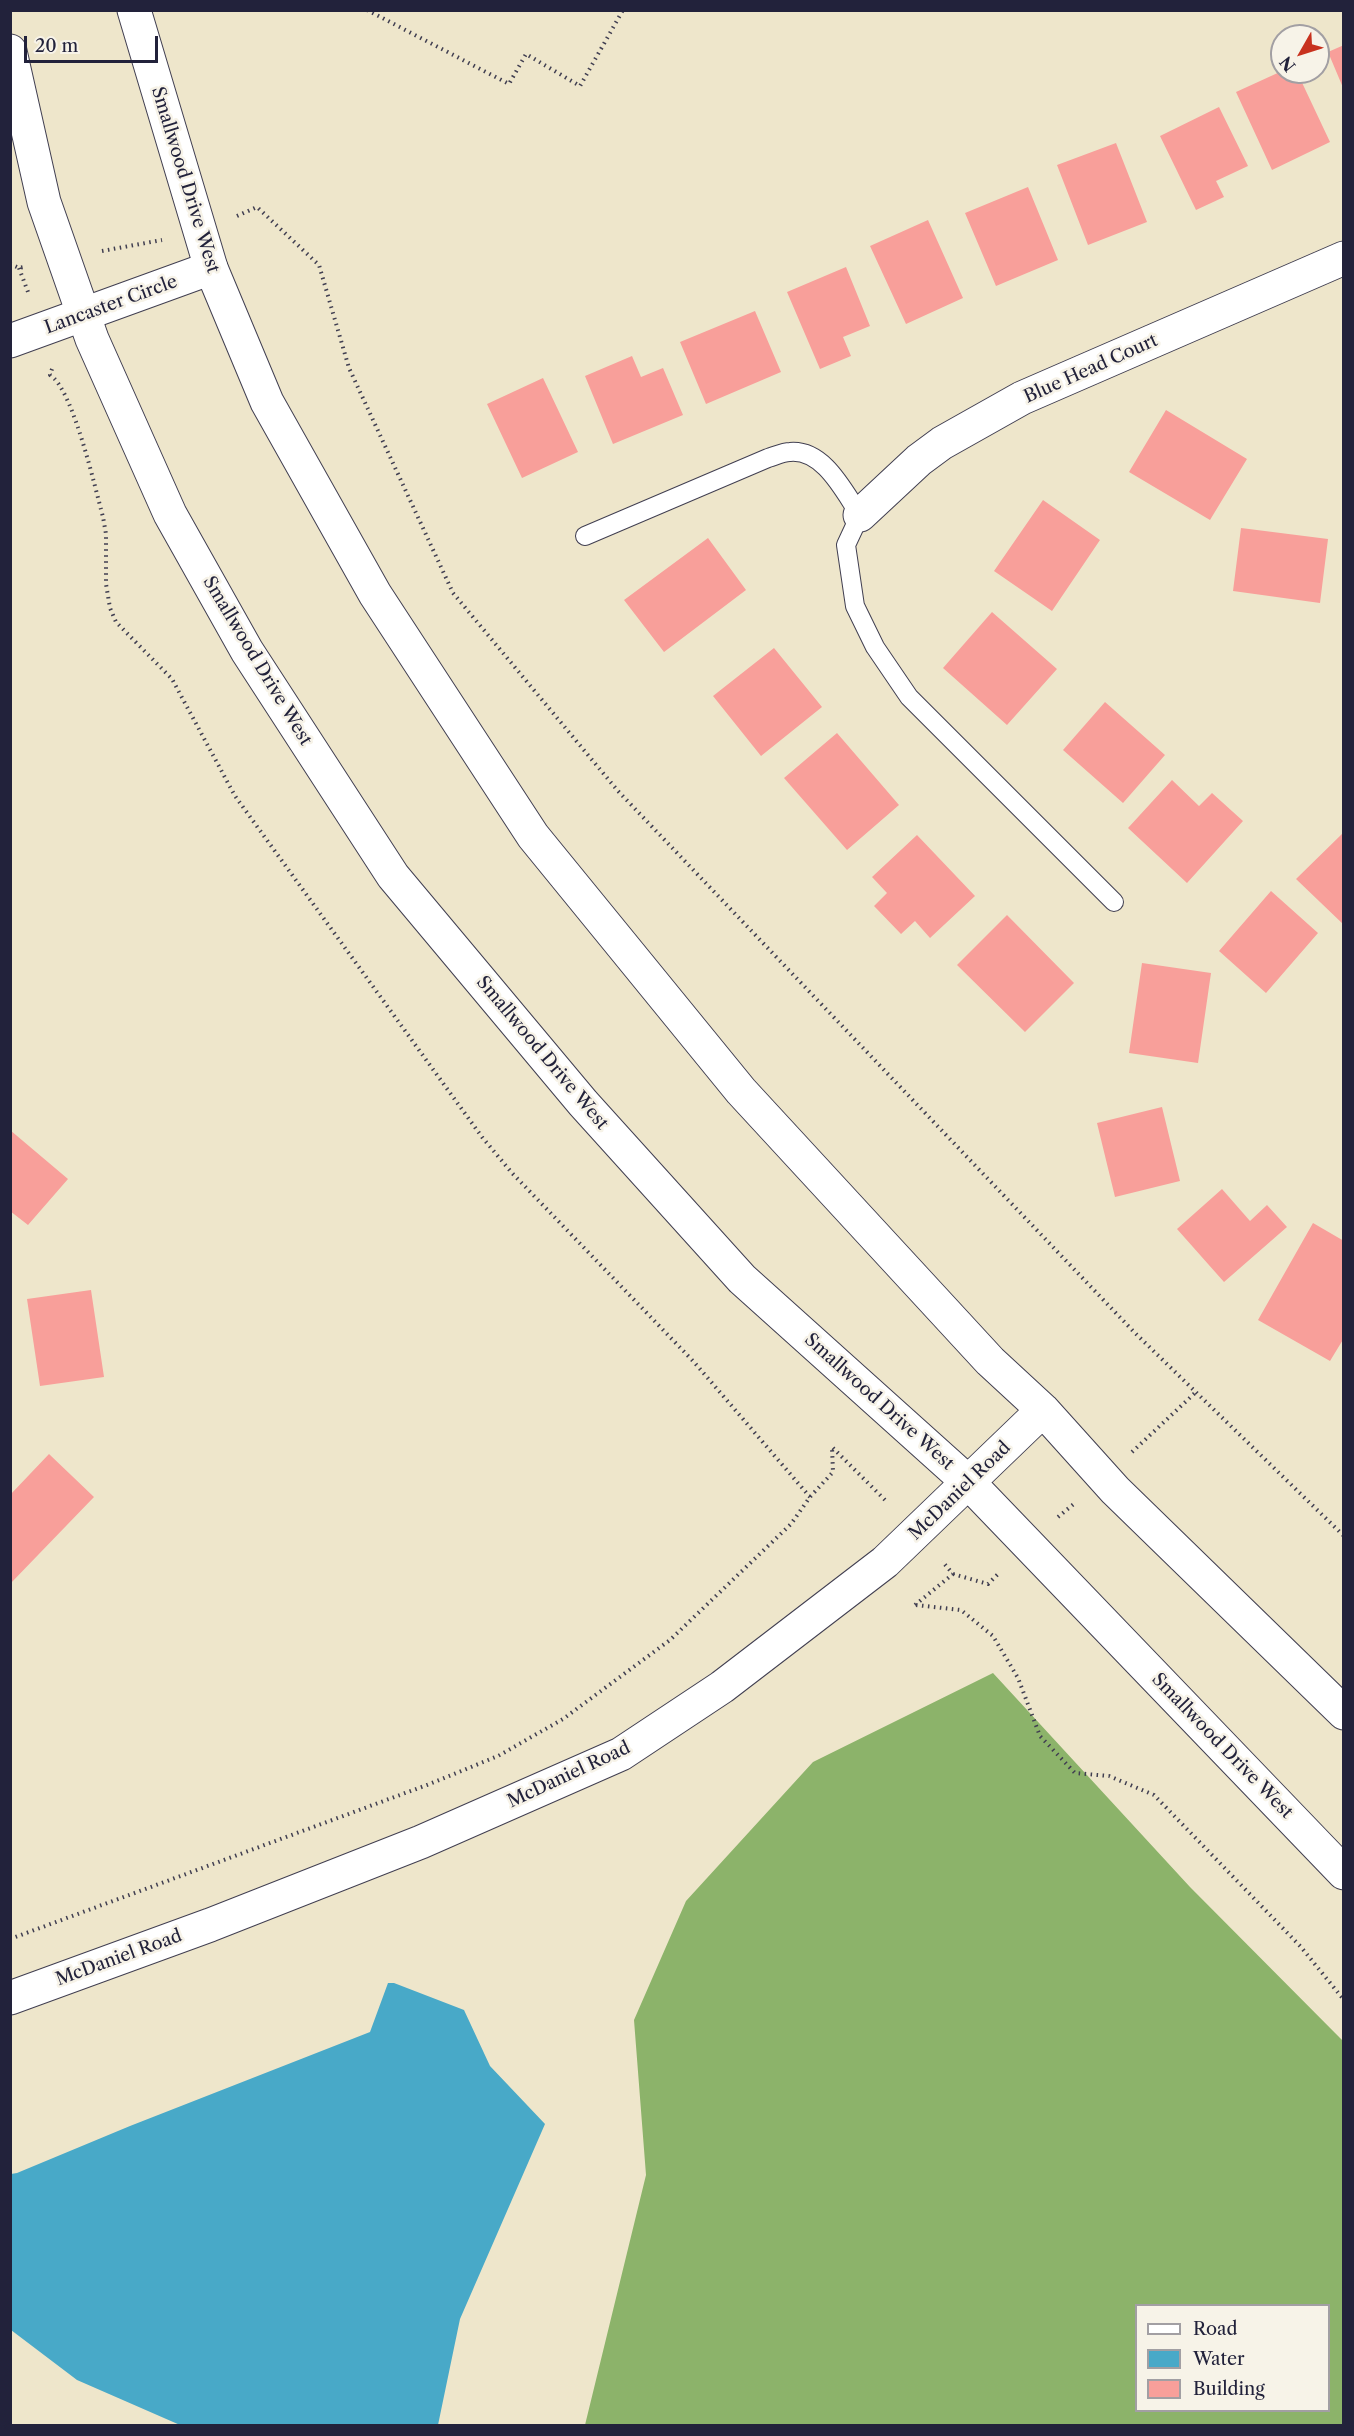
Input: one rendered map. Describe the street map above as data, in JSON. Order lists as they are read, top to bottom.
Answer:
{
  "streets": {
    "main road": [
      "Smallwood Drive West",
      "Lancaster Circle",
      "Blue Head Court",
      "McDaniel Road"
    ]
  },
  "crossings": [
    ["Smallwood Drive West", "Lancaster Circle"],
    ["Smallwood Drive West", "McDaniel Road"]
  ],
  "legend": ["Road", "Water", "Building"],
  "scale_bar": "20 m",
  "north": "bottom left"
}
